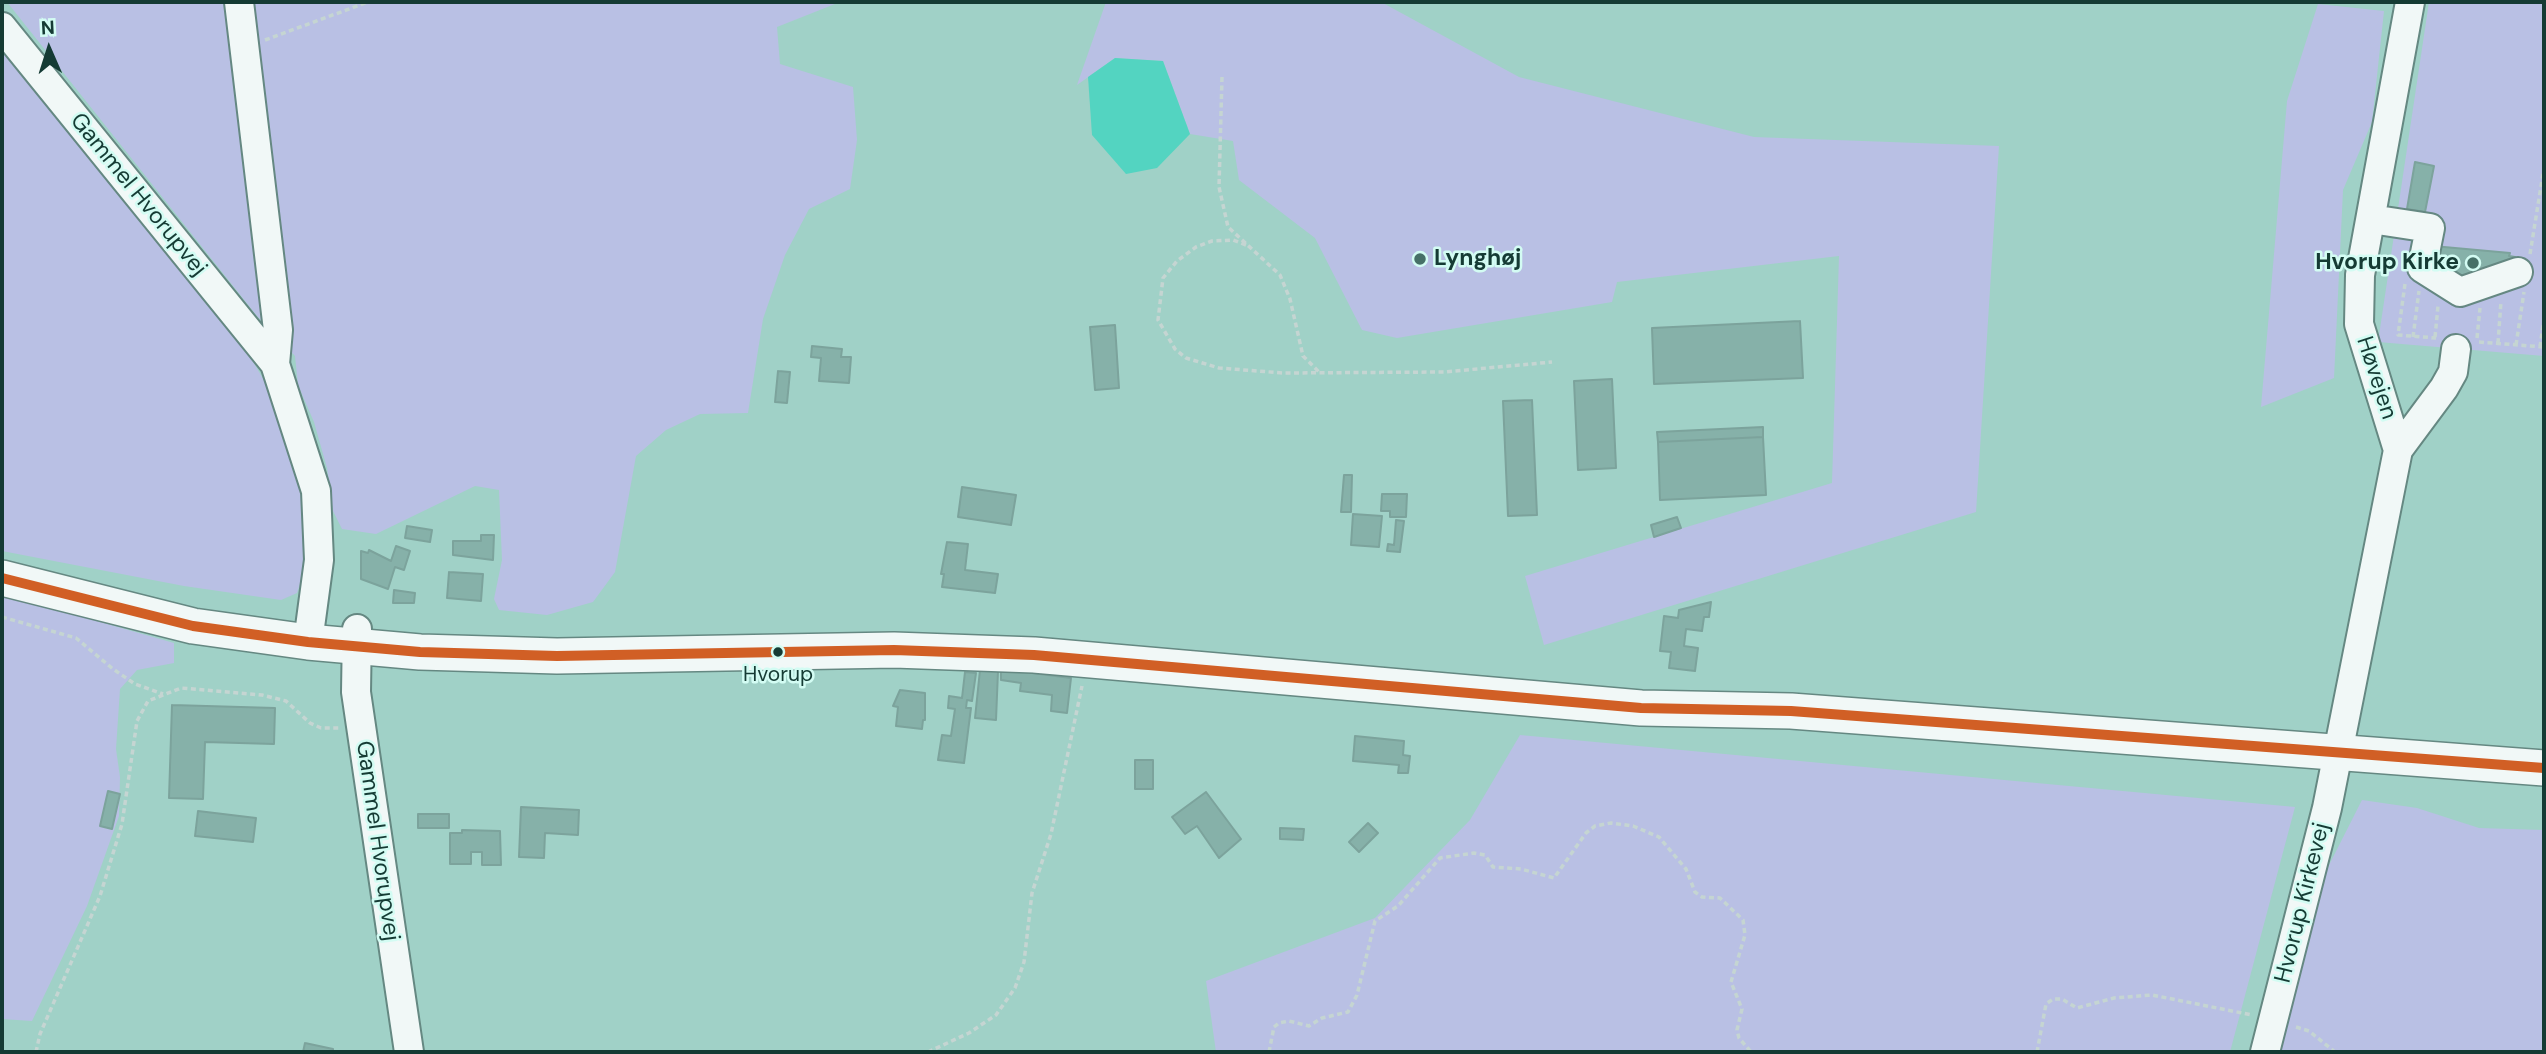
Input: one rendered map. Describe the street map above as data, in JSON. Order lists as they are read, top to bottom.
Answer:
{
  "streets": {
    "street": ["Gammel Hvorupvej", "Høvejen", "Hvorup Kirkevej"]
  },
  "crossings": [
    ["Høvejen", "Hvorup Kirkevej"]
  ],
  "places": ["Lynghøj", "Hvorup Kirke", "Hvorup"],
  "north": "top"
}
